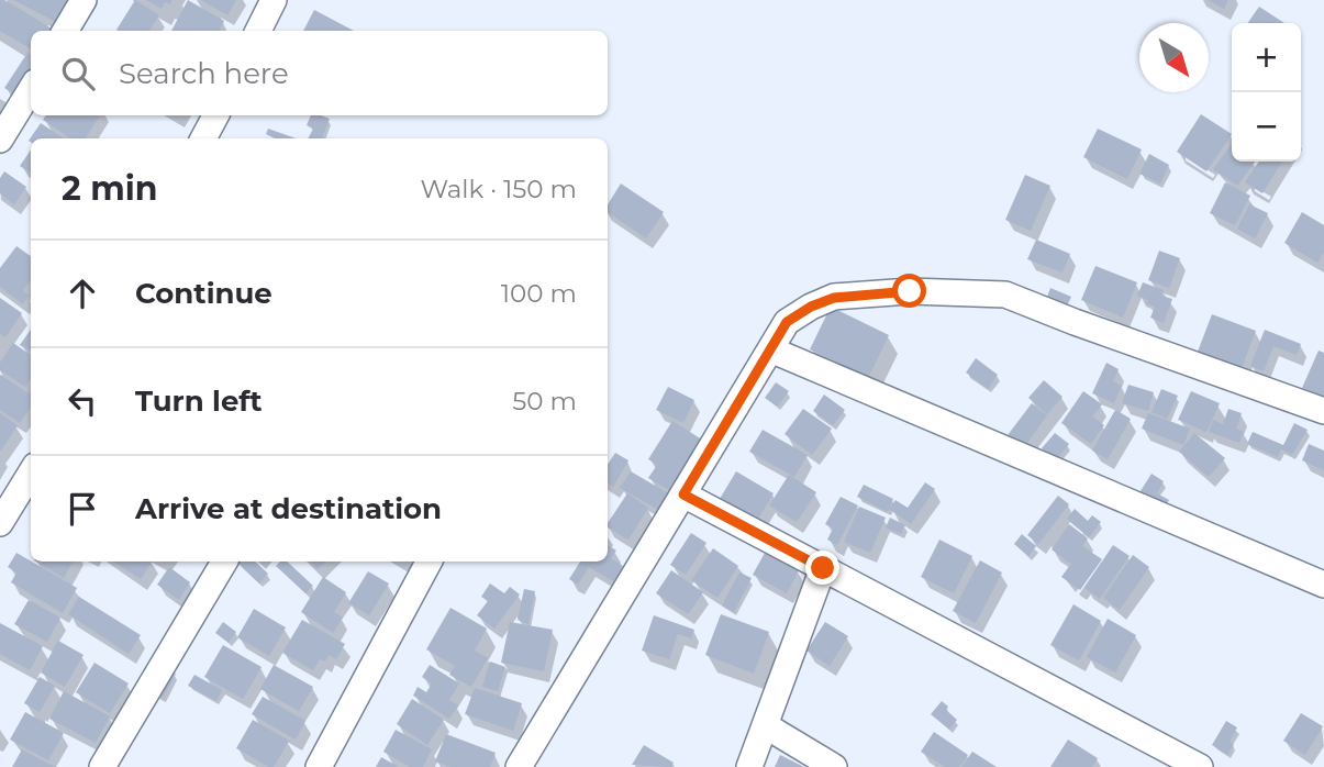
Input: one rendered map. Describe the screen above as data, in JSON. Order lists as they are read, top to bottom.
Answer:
{
  "north": "bottom right",
  "page": {
    "map_buttons": ["+", "−"],
    "search": "Search here",
    "heading": ["2 min", "Walk · 150 m"],
    "list": [
      ["Continue", "100 m"],
      ["Turn left", "50 m"],
      "Arrive at destination"
    ]
  }
}
